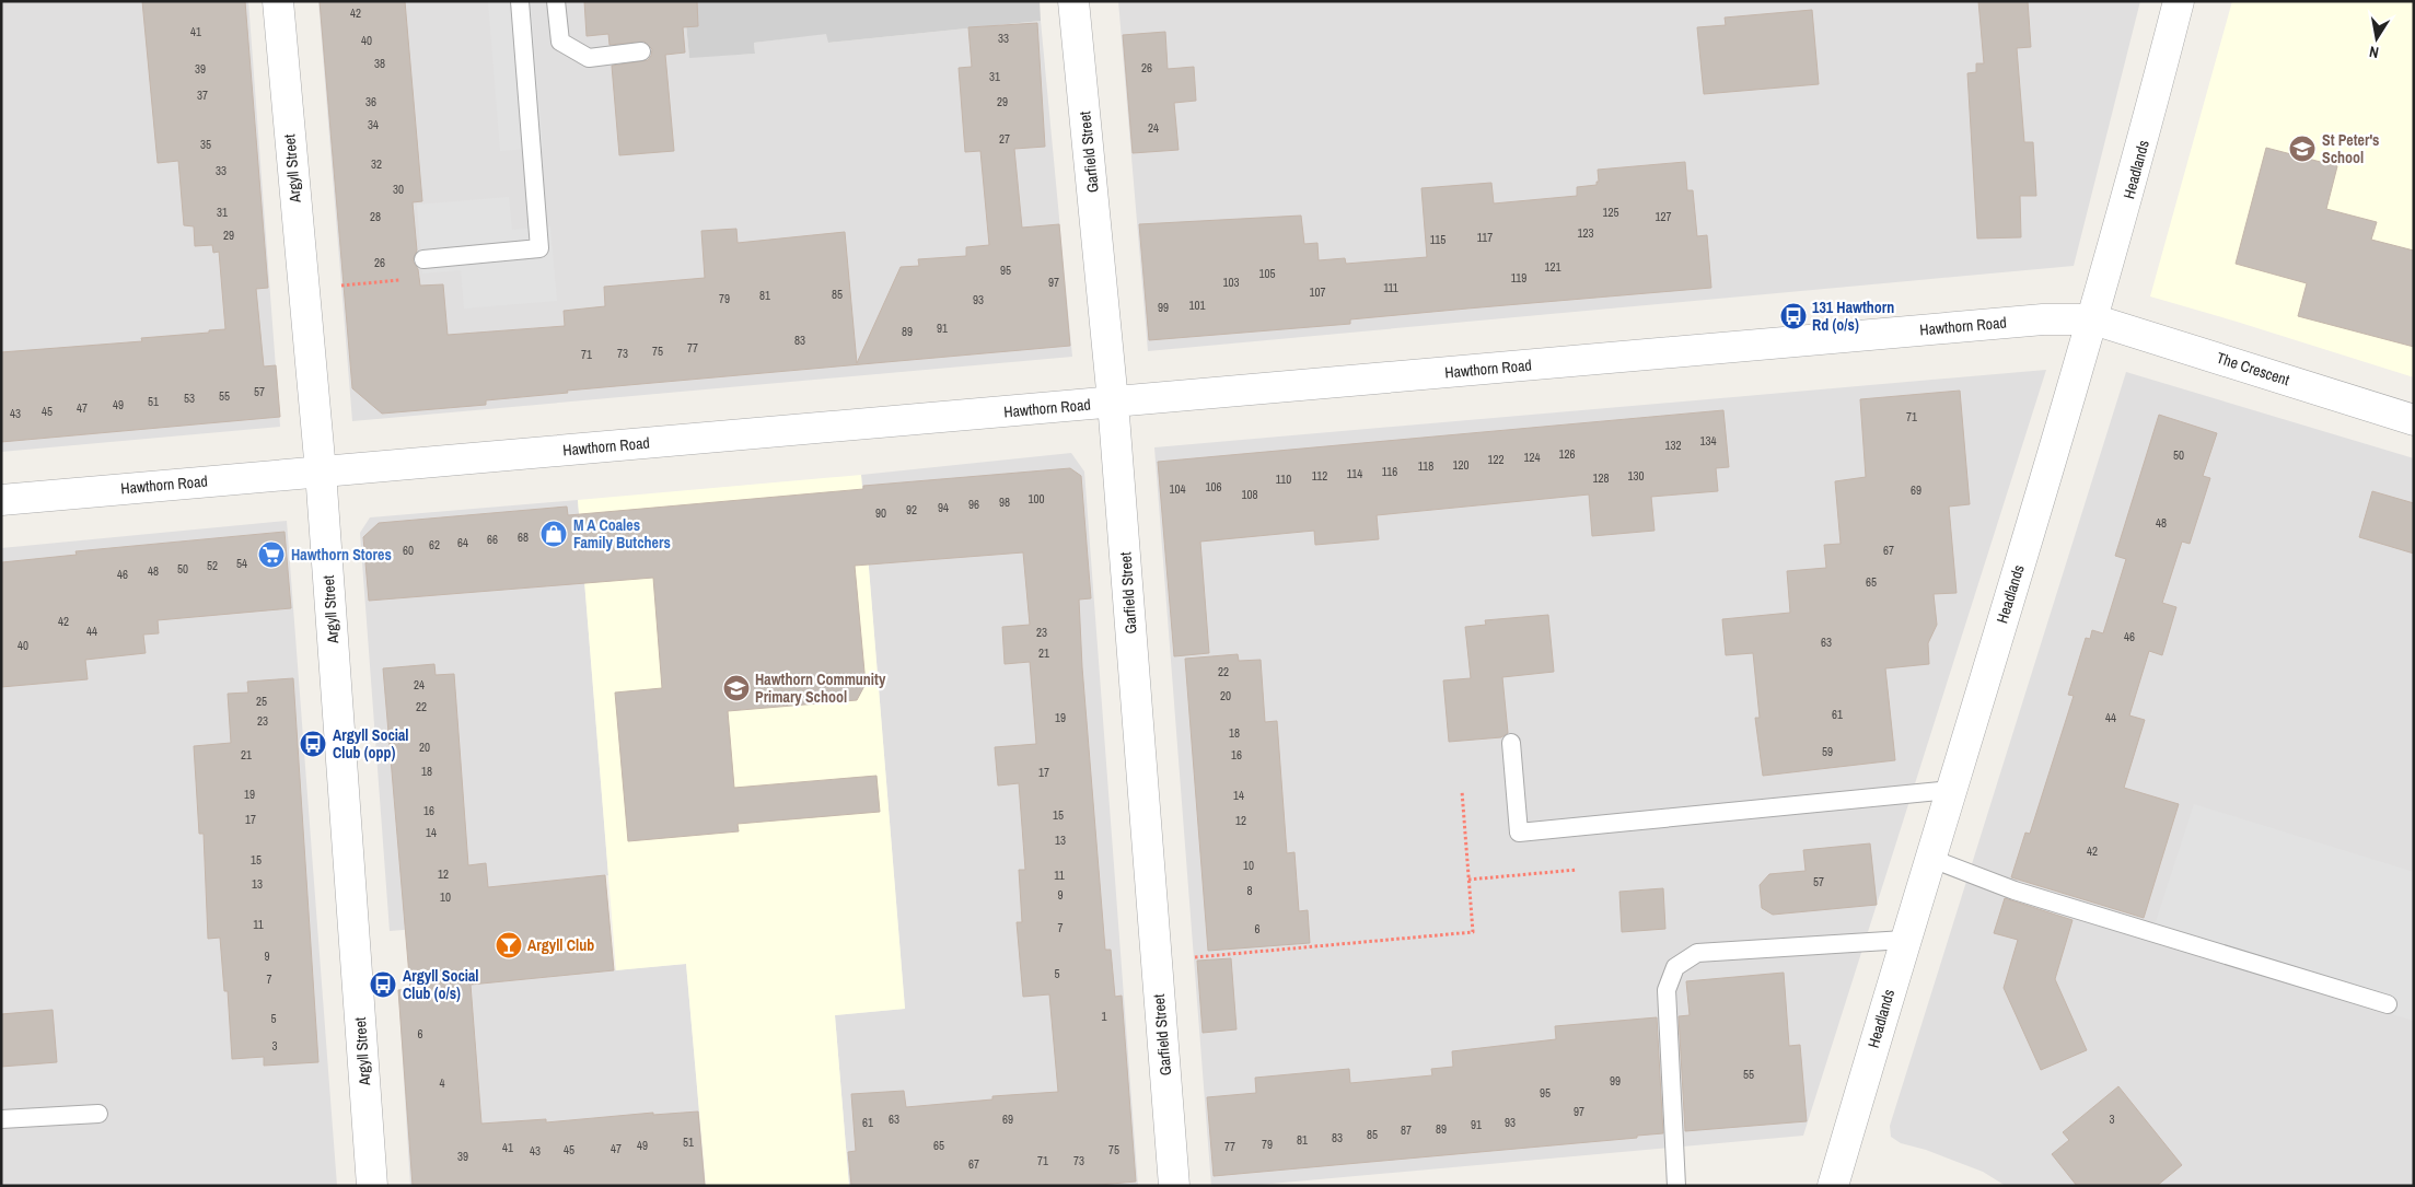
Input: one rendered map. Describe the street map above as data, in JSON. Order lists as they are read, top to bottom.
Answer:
{
  "streets": {
    "street": [
      "Garfield Street",
      "Argyll Street",
      "Headlands",
      "Hawthorn Road",
      "The Crescent"
    ]
  },
  "crossings": [
    ["Garfield Street", "Hawthorn Road"],
    ["Argyll Street", "Hawthorn Road"],
    ["Headlands", "Hawthorn Road"],
    ["Headlands", "The Crescent"],
    ["Hawthorn Road", "The Crescent"]
  ],
  "places": {
    "school or university": ["St Peter's School", "Hawthorn Community Primary School"],
    "bus stop": ["131 Hawthorn Rd (o/s)", "Argyll Social Club (opp)", "Argyll Social Club (o/s)"],
    "shop": ["M A Coales Family Butchers"],
    "supermarket": ["Hawthorn Stores"],
    "bar": ["Argyll Club"]
  },
  "house_numbers": [
    "42",
    "41",
    "33",
    "40",
    "38",
    "26",
    "39",
    "31",
    "37",
    "36",
    "29",
    "34",
    "24",
    "27",
    "35",
    "32",
    "33",
    "30",
    "31",
    "125",
    "28",
    "127",
    "123",
    "29",
    "117",
    "115",
    "26",
    "121",
    "95",
    "105",
    "119",
    "97",
    "103",
    "111",
    "107",
    "85",
    "81",
    "79",
    "93",
    "101",
    "99",
    "91",
    "89",
    "83",
    "77",
    "75",
    "73",
    "71",
    "57",
    "55",
    "53",
    "51",
    "49",
    "47",
    "45",
    "43",
    "71",
    "134",
    "132",
    "126",
    "50",
    "124",
    "122",
    "120",
    "118",
    "116",
    "114",
    "112",
    "130",
    "128",
    "110",
    "106",
    "104",
    "69",
    "108",
    "100",
    "98",
    "96",
    "94",
    "92",
    "90",
    "48",
    "68",
    "66",
    "64",
    "62",
    "60",
    "67",
    "54",
    "52",
    "50",
    "48",
    "46",
    "65",
    "42",
    "44",
    "23",
    "46",
    "63",
    "40",
    "21",
    "22",
    "24",
    "20",
    "25",
    "22",
    "61",
    "19",
    "44",
    "23",
    "18",
    "20",
    "59",
    "21",
    "16",
    "18",
    "17",
    "19",
    "14",
    "16",
    "15",
    "17",
    "12",
    "14",
    "13",
    "42",
    "15",
    "10",
    "12",
    "11",
    "57",
    "13",
    "8",
    "9",
    "10",
    "11",
    "7",
    "6",
    "9",
    "5",
    "7",
    "1",
    "5",
    "6",
    "3",
    "55",
    "99",
    "4",
    "95",
    "97",
    "63",
    "69",
    "3",
    "61",
    "93",
    "91",
    "89",
    "87",
    "85",
    "83",
    "81",
    "51",
    "79",
    "49",
    "65",
    "77",
    "41",
    "47",
    "45",
    "75",
    "43",
    "39",
    "71",
    "73",
    "67"
  ],
  "north": "bottom"
}
